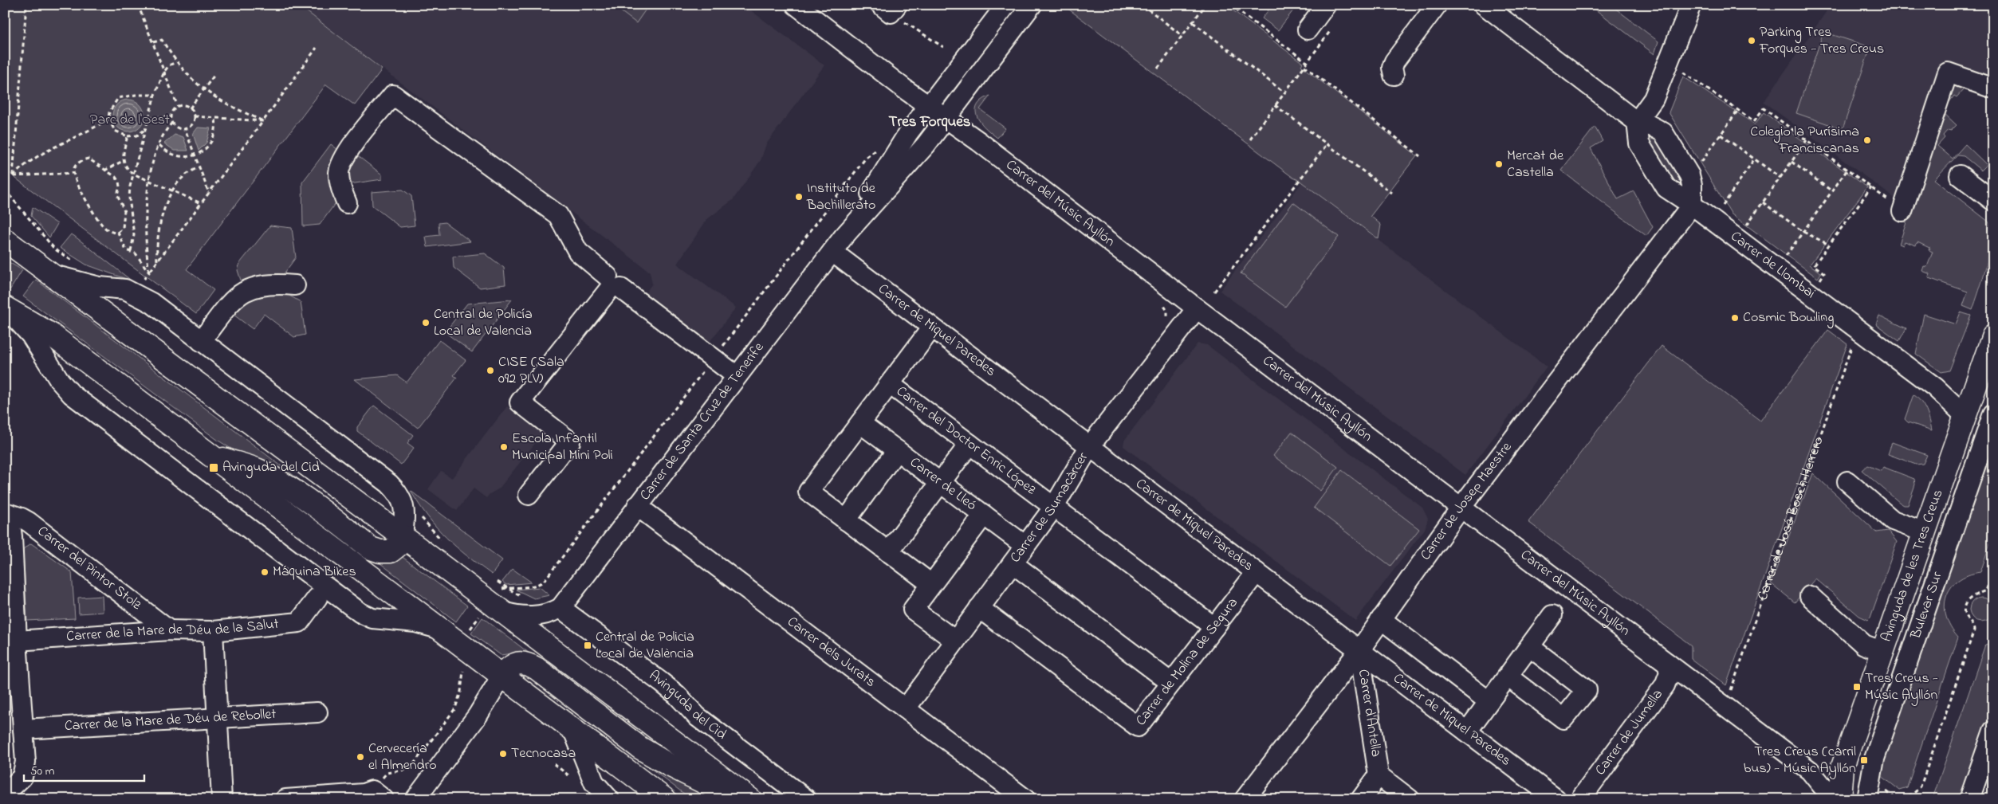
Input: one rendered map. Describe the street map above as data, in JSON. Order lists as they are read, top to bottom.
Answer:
{
  "streets": {
    "main road": ["Avinguda de les Tres Creus"],
    "street": [
      "Carrer del Músic Ayllón",
      "Carrer de Llombai",
      "Carrer de Miquel Paredes",
      "Carrer de Santa Cruz de Tenerife",
      "Carrer del Doctor Enric López",
      "Carrer de Lleó",
      "Carrer de Josep Maestre",
      "Carrer de Sumacàrcer",
      "Carrer del Pintor Stolz",
      "Bulevar Sur",
      "Carrer de la Mare de Déu de la Salut",
      "Carrer dels Jurats",
      "Carrer de Molina de Segura",
      "Avinguda del Cid",
      "Carrer d'Antella",
      "Carrer de la Mare de Déu de Rebollet",
      "Carrer de Jumella"
    ],
    "path": ["Carrer de José Bosch Herrero"]
  },
  "crossings": [
    ["Carrer del Músic Ayllón", "Carrer de Santa Cruz de Tenerife"],
    ["Carrer del Músic Ayllón", "Carrer de Josep Maestre"],
    ["Carrer del Músic Ayllón", "Carrer de Sumacàrcer"],
    ["Carrer del Músic Ayllón", "Carrer de Jumella"],
    ["Carrer de Llombai", "Carrer de Josep Maestre"],
    ["Carrer de Llombai", "Avinguda de les Tres Creus"],
    ["Carrer de Miquel Paredes", "Carrer de Santa Cruz de Tenerife"],
    ["Carrer de Miquel Paredes", "Carrer de Josep Maestre"],
    ["Carrer de Miquel Paredes", "Carrer de Sumacàrcer"],
    ["Carrer de Miquel Paredes", "Carrer de Molina de Segura"],
    ["Carrer de Miquel Paredes", "Carrer d'Antella"],
    ["Carrer de Santa Cruz de Tenerife", "Carrer dels Jurats"],
    ["Carrer de Santa Cruz de Tenerife", "Avinguda del Cid"],
    ["Carrer del Doctor Enric López", "Carrer de Sumacàrcer"],
    ["Carrer del Doctor Enric López", "Carrer de Molina de Segura"],
    ["Carrer de Lleó", "Carrer de Sumacàrcer"],
    ["Carrer de Josep Maestre", "Carrer d'Antella"],
    ["Carrer de Sumacàrcer", "Carrer dels Jurats"],
    ["Carrer de Sumacàrcer", "Carrer de Molina de Segura"],
    ["Carrer del Pintor Stolz", "Carrer de la Mare de Déu de la Salut"]
  ],
  "districts": ["Tres Forques"],
  "parks": ["Parc de l'Oest"],
  "places": {
    "other": [
      "Parking Tres Forques - Tres Creus",
      "Colegio la Purísima Franciscanas",
      "Mercat de Castella",
      "Instituto de Bachillerato",
      "Cosmic Bowling",
      "Central de Policía Local de Valencia",
      "CISE (Sala 092 PLV)",
      "Escola Infantil Municipal Mini Poli",
      "Máquina Bikes",
      "Tecnocasa",
      "Cervecería el Almendro"
    ],
    "transit": [
      "Avinguda del Cid",
      "Central de Policia Local de València",
      "Tres Creus - Músic Ayllón",
      "Tres Creus (carril bus) - Músic Ayllón"
    ]
  },
  "scale_bar": "50 m"
}
